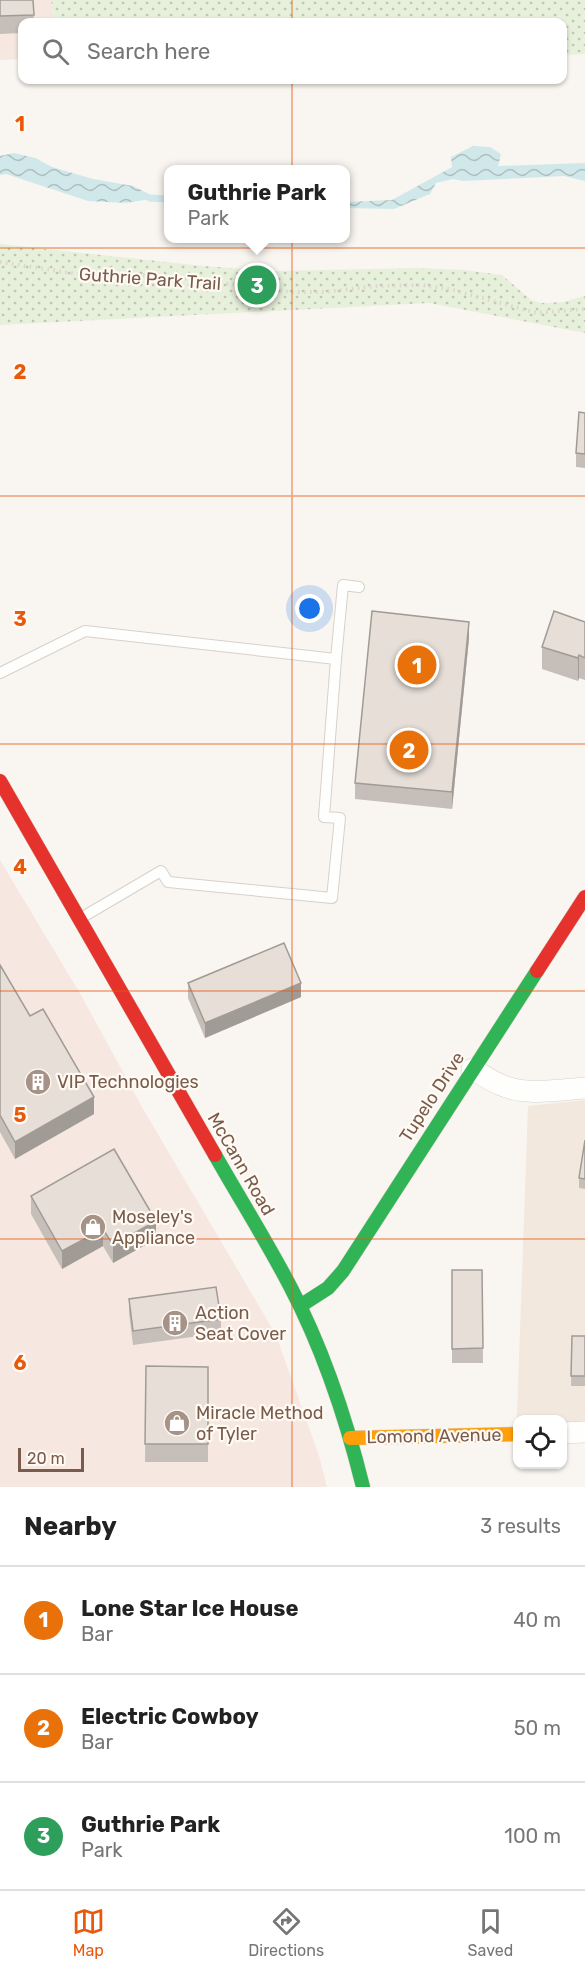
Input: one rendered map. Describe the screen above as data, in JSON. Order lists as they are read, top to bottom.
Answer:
{
  "streets": {
    "street": ["Tupelo Drive", "McCann Road", "Lomond Avenue"],
    "path": ["Guthrie Park Trail"]
  },
  "crossings": [
    ["Tupelo Drive", "McCann Road"],
    ["McCann Road", "Lomond Avenue"]
  ],
  "places": {
    "building": ["VIP Technologies", "Action Seat Cover"],
    "shop": ["Moseley's Appliance", "Miracle Method of Tyler"]
  },
  "scale_bar": "20 m",
  "page": {
    "search": "Search here",
    "popup": ["Guthrie Park", "Park"],
    "pins": ["3", "1", "2"],
    "scale": "20 m",
    "heading": ["Nearby", "3 results"],
    "list": [
      {
        "mark": "1",
        "name": "Lone Star Ice House",
        "note": "Bar",
        "value": "40 m"
      },
      {
        "mark": "2",
        "name": "Electric Cowboy",
        "note": "Bar",
        "value": "50 m"
      },
      {
        "mark": "3",
        "name": "Guthrie Park",
        "note": "Park",
        "value": "100 m"
      }
    ],
    "nav": ["Map", "Directions", "Saved"]
  },
  "grid": {
    "rows": [
      "1",
      "2",
      "3",
      "4",
      "5",
      "6"
    ]
  }
}
